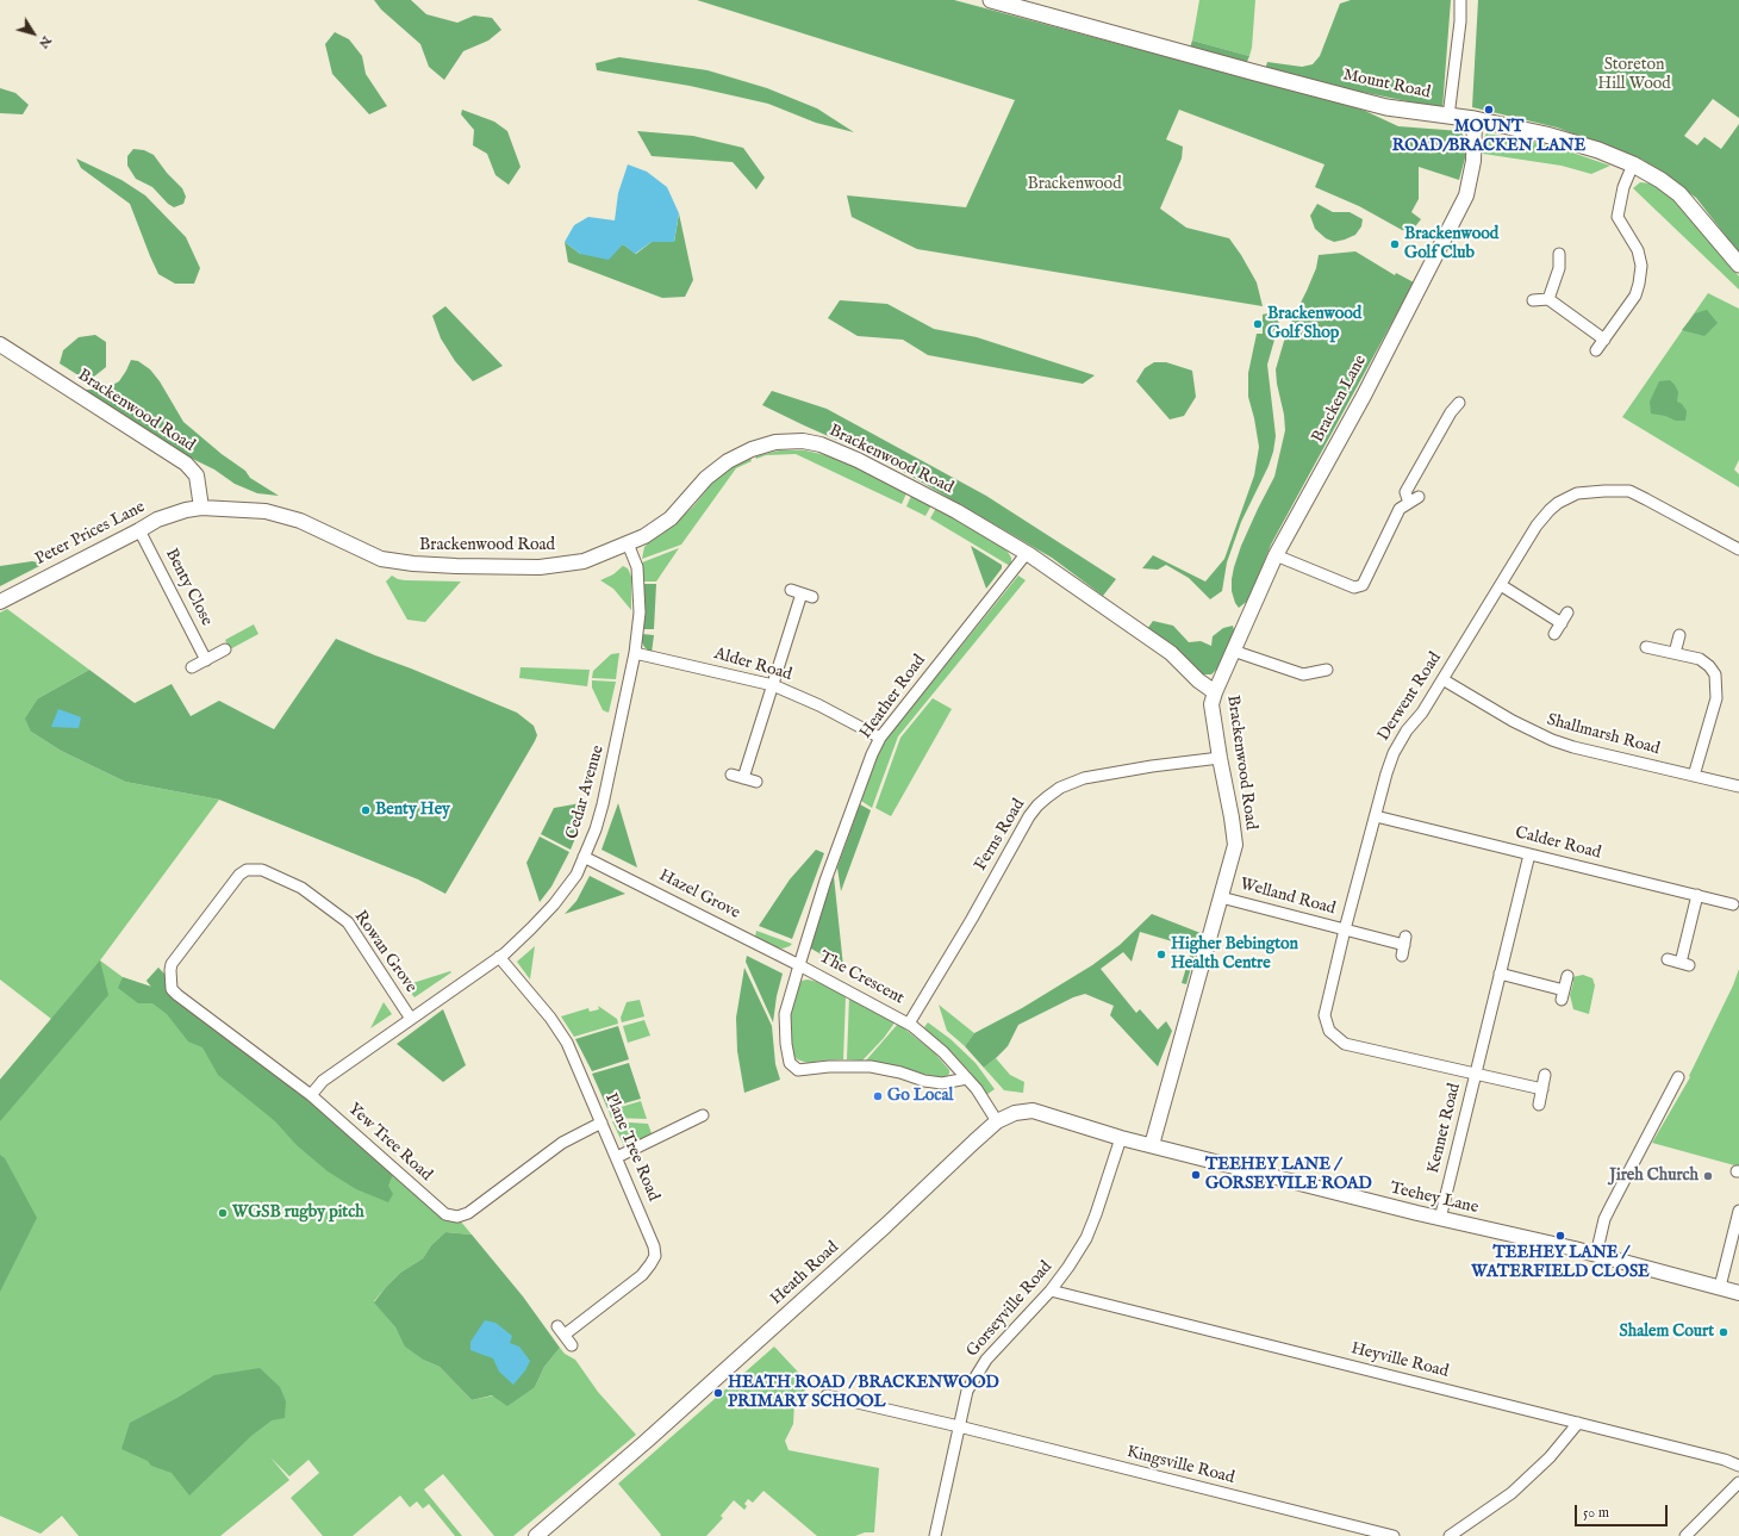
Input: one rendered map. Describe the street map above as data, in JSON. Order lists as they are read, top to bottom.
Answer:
{
  "streets": {
    "main road": ["Mount Road"],
    "street": [
      "Bracken Lane",
      "Brackenwood Road",
      "Peter Prices Lane",
      "Benty Close",
      "Alder Road",
      "Heather Road",
      "Derwent Road",
      "Shallmarsh Road",
      "Cedar Avenue",
      "Ferns Road",
      "Calder Road",
      "Hazel Grove",
      "Welland Road",
      "Rowan Grove",
      "The Crescent",
      "Kennet Road",
      "Yew Tree Road",
      "Plane Tree Road",
      "Teehey Lane",
      "Heath Road",
      "Gorseyville Road",
      "Heyville Road",
      "Kingsville Road"
    ]
  },
  "crossings": [
    ["Mount Road", "Bracken Lane"],
    ["Bracken Lane", "Brackenwood Road"],
    ["Brackenwood Road", "Peter Prices Lane"],
    ["Brackenwood Road", "Heather Road"],
    ["Brackenwood Road", "Cedar Avenue"],
    ["Brackenwood Road", "Ferns Road"],
    ["Brackenwood Road", "Welland Road"],
    ["Brackenwood Road", "Teehey Lane"],
    ["Peter Prices Lane", "Benty Close"],
    ["Alder Road", "Heather Road"],
    ["Alder Road", "Cedar Avenue"],
    ["Heather Road", "Hazel Grove"],
    ["Heather Road", "The Crescent"],
    ["Derwent Road", "Shallmarsh Road"],
    ["Derwent Road", "Calder Road"],
    ["Derwent Road", "Welland Road"],
    ["Derwent Road", "Kennet Road"],
    ["Cedar Avenue", "Hazel Grove"],
    ["Cedar Avenue", "Rowan Grove"],
    ["Cedar Avenue", "Yew Tree Road"],
    ["Cedar Avenue", "Plane Tree Road"],
    ["Ferns Road", "The Crescent"],
    ["Calder Road", "Kennet Road"],
    ["Hazel Grove", "The Crescent"],
    ["Rowan Grove", "Yew Tree Road"],
    ["The Crescent", "Heath Road"],
    ["Kennet Road", "Teehey Lane"],
    ["Yew Tree Road", "Plane Tree Road"],
    ["Teehey Lane", "Heath Road"],
    ["Teehey Lane", "Gorseyville Road"],
    ["Heath Road", "Gorseyville Road"],
    ["Gorseyville Road", "Heyville Road"],
    ["Gorseyville Road", "Kingsville Road"]
  ],
  "parks": ["Storeton Hill Wood", "Brackenwood"],
  "places": [
    "MOUNT ROAD/BRACKEN LANE",
    "Brackenwood Golf Club",
    "Brackenwood Golf Shop",
    "Benty Hey",
    "Higher Bebington Health Centre",
    "Go Local",
    "TEEHEY LANE / GORSEYVILE ROAD",
    "Jireh Church",
    "WGSB rugby pitch",
    "TEEHEY LANE / WATERFIELD CLOSE",
    "Shalem Court",
    "HEATH ROAD / BRACKENWOOD PRIMARY SCHOOL"
  ],
  "scale_bar": "50 m",
  "north": "bottom right"
}
